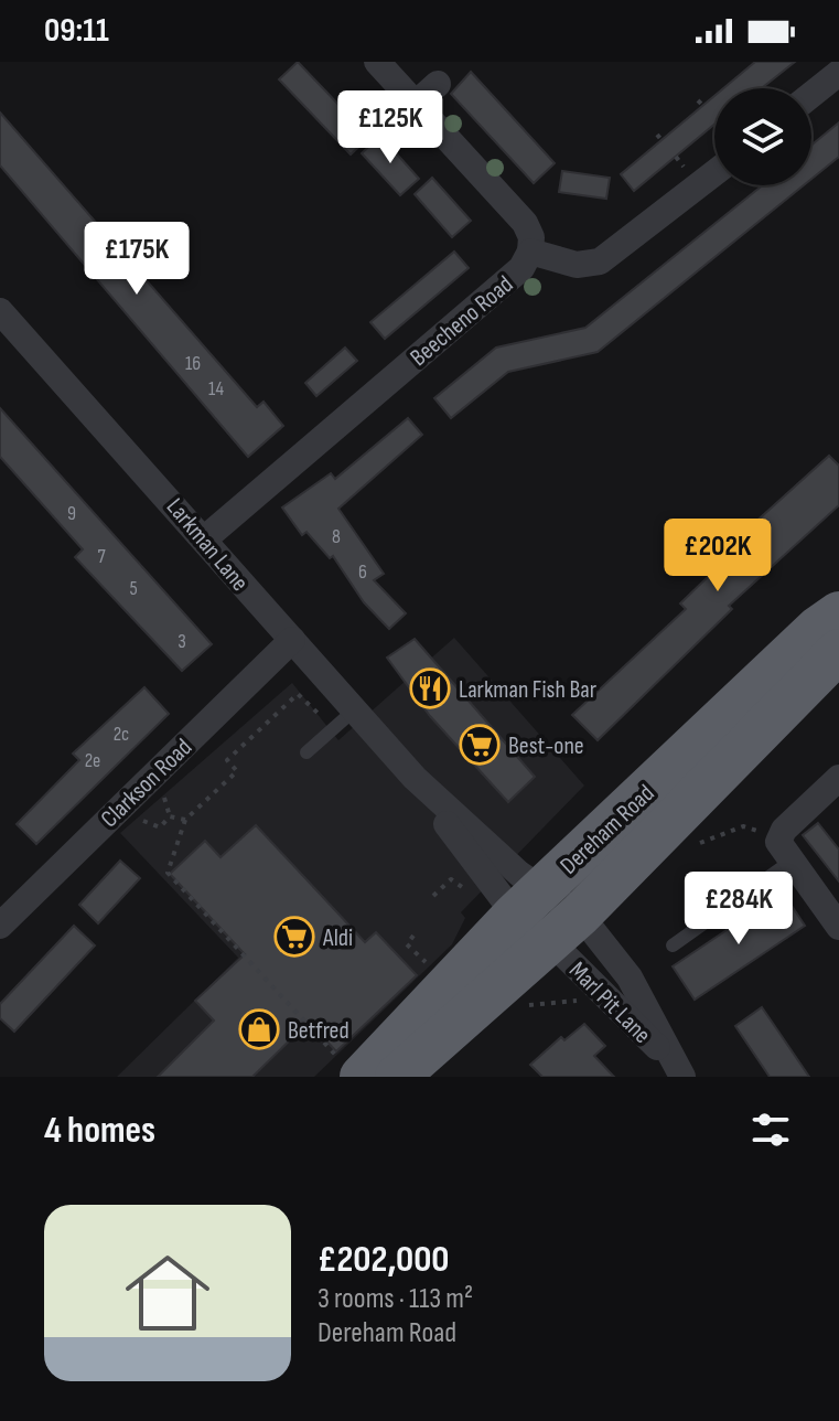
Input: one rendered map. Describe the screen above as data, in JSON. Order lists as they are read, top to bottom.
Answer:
{
  "streets": {
    "highway": ["Dereham Road"],
    "street": [
      "Beecheno Road",
      "Larkman Lane",
      "Clarkson Road",
      "Marl Pit Lane"
    ]
  },
  "crossings": [
    ["Beecheno Road", "Larkman Lane"],
    ["Larkman Lane", "Clarkson Road"],
    ["Larkman Lane", "Dereham Road"],
    ["Larkman Lane", "Marl Pit Lane"],
    ["Dereham Road", "Marl Pit Lane"]
  ],
  "places": {
    "restaurant": ["Larkman Fish Bar"],
    "supermarket": ["Best-one", "Aldi"],
    "shop": ["Betfred"]
  },
  "house_numbers": [
    "16",
    "14",
    "9",
    "8",
    "7",
    "6",
    "5",
    "3",
    "2c",
    "2e"
  ],
  "page": {
    "status": "09:11",
    "price": [
      "£125K",
      "£175K",
      "£202K",
      "£284K"
    ],
    "heading": "4 homes",
    "list": [
      {
        "name": "£202,000",
        "note": "3 rooms · 113 m² · Dereham Road"
      }
    ]
  }
}
